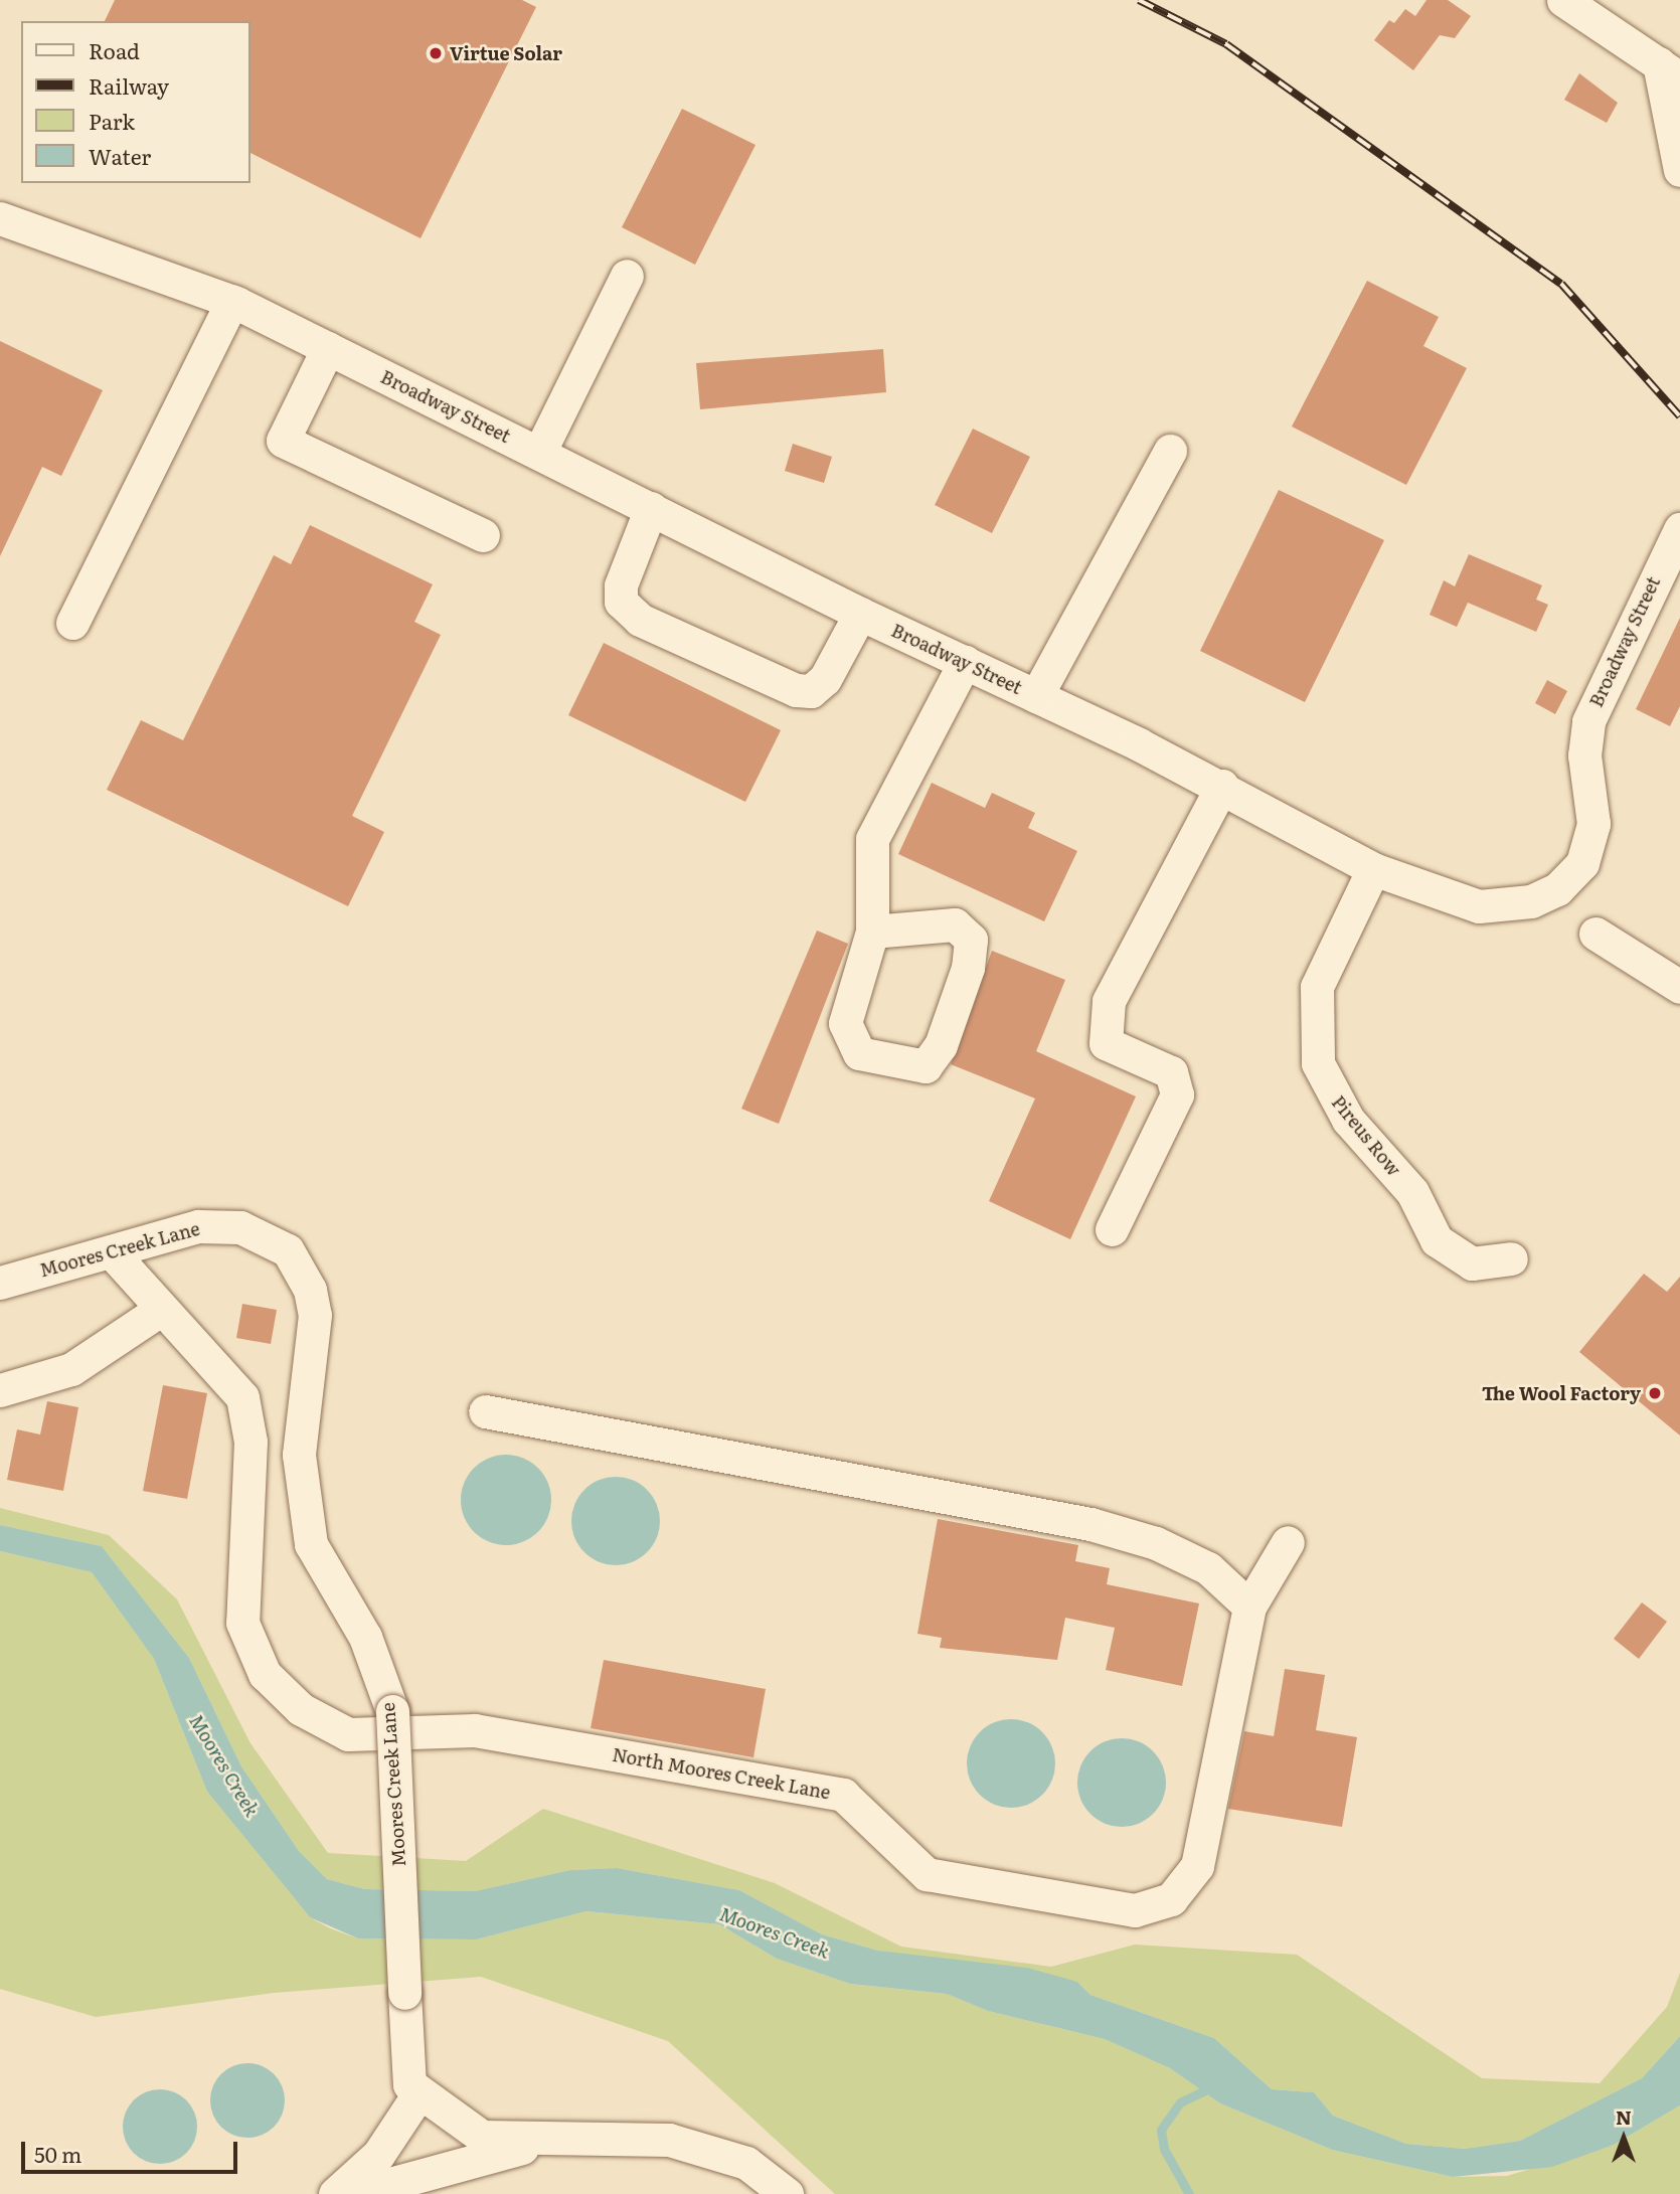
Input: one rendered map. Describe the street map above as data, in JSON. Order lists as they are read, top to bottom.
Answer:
{
  "streets": {
    "street": [
      "Broadway Street",
      "Pireus Row",
      "Moores Creek Lane",
      "North Moores Creek Lane"
    ]
  },
  "crossings": [
    ["Broadway Street", "Pireus Row"],
    ["Moores Creek Lane", "North Moores Creek Lane"]
  ],
  "water": ["Moores Creek"],
  "places": ["Virtue Solar", "The Wool Factory"],
  "legend": [
    "Road",
    "Railway",
    "Park",
    "Water"
  ],
  "scale_bar": "50 m",
  "north": "top"
}
